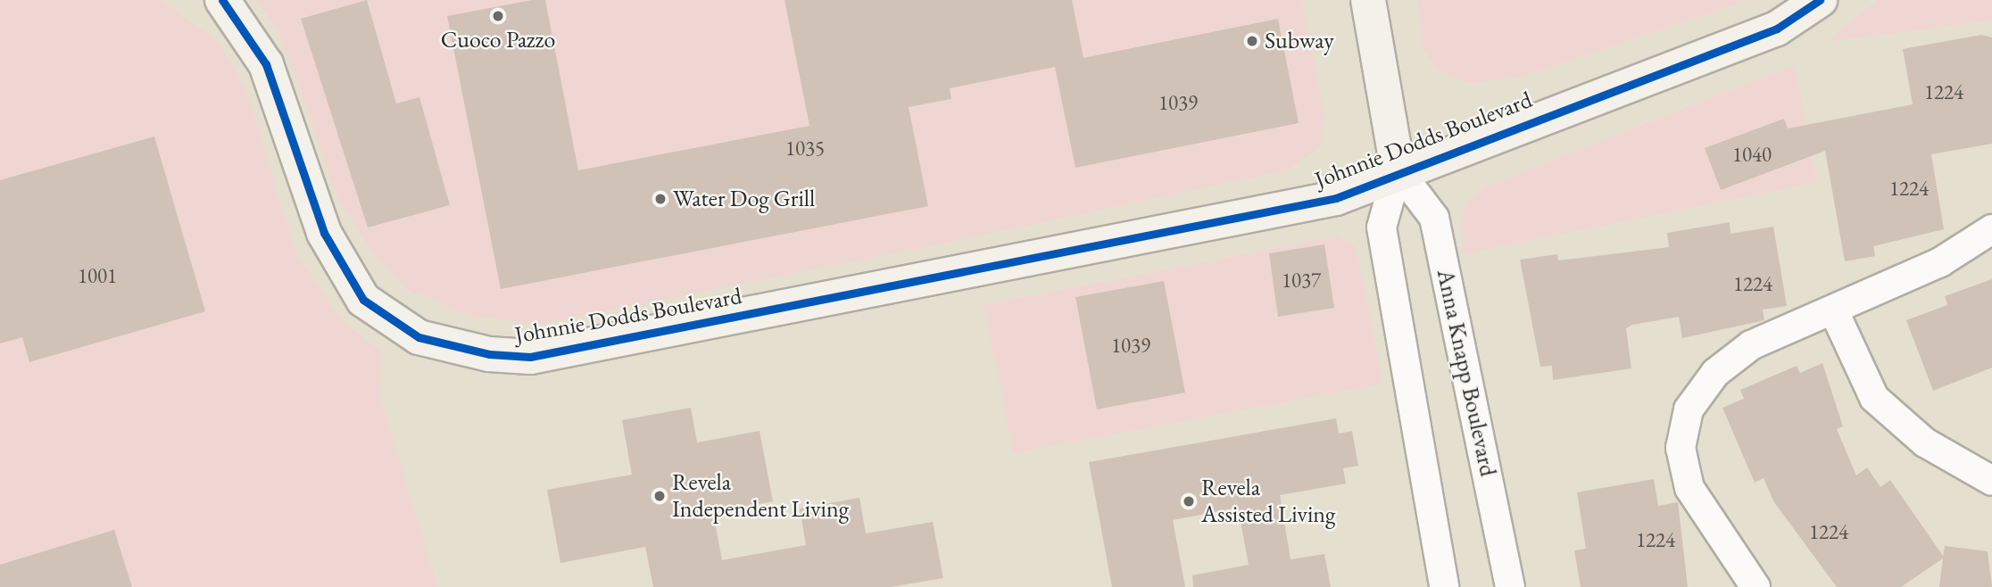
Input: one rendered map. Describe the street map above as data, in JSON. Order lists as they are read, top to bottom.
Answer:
{
  "streets": {
    "street": ["Johnnie Dodds Boulevard", "Anna Knapp Boulevard"]
  },
  "crossings": [
    ["Johnnie Dodds Boulevard", "Anna Knapp Boulevard"]
  ],
  "places": [
    "Cuoco Pazzo",
    "Subway",
    "Water Dog Grill",
    "Revela Independent Living",
    "Revela Assisted Living"
  ],
  "house_numbers": [
    "1224",
    "1039",
    "1035",
    "1040",
    "1224",
    "1001",
    "1037",
    "1224",
    "1039",
    "1224",
    "1224"
  ]
}
